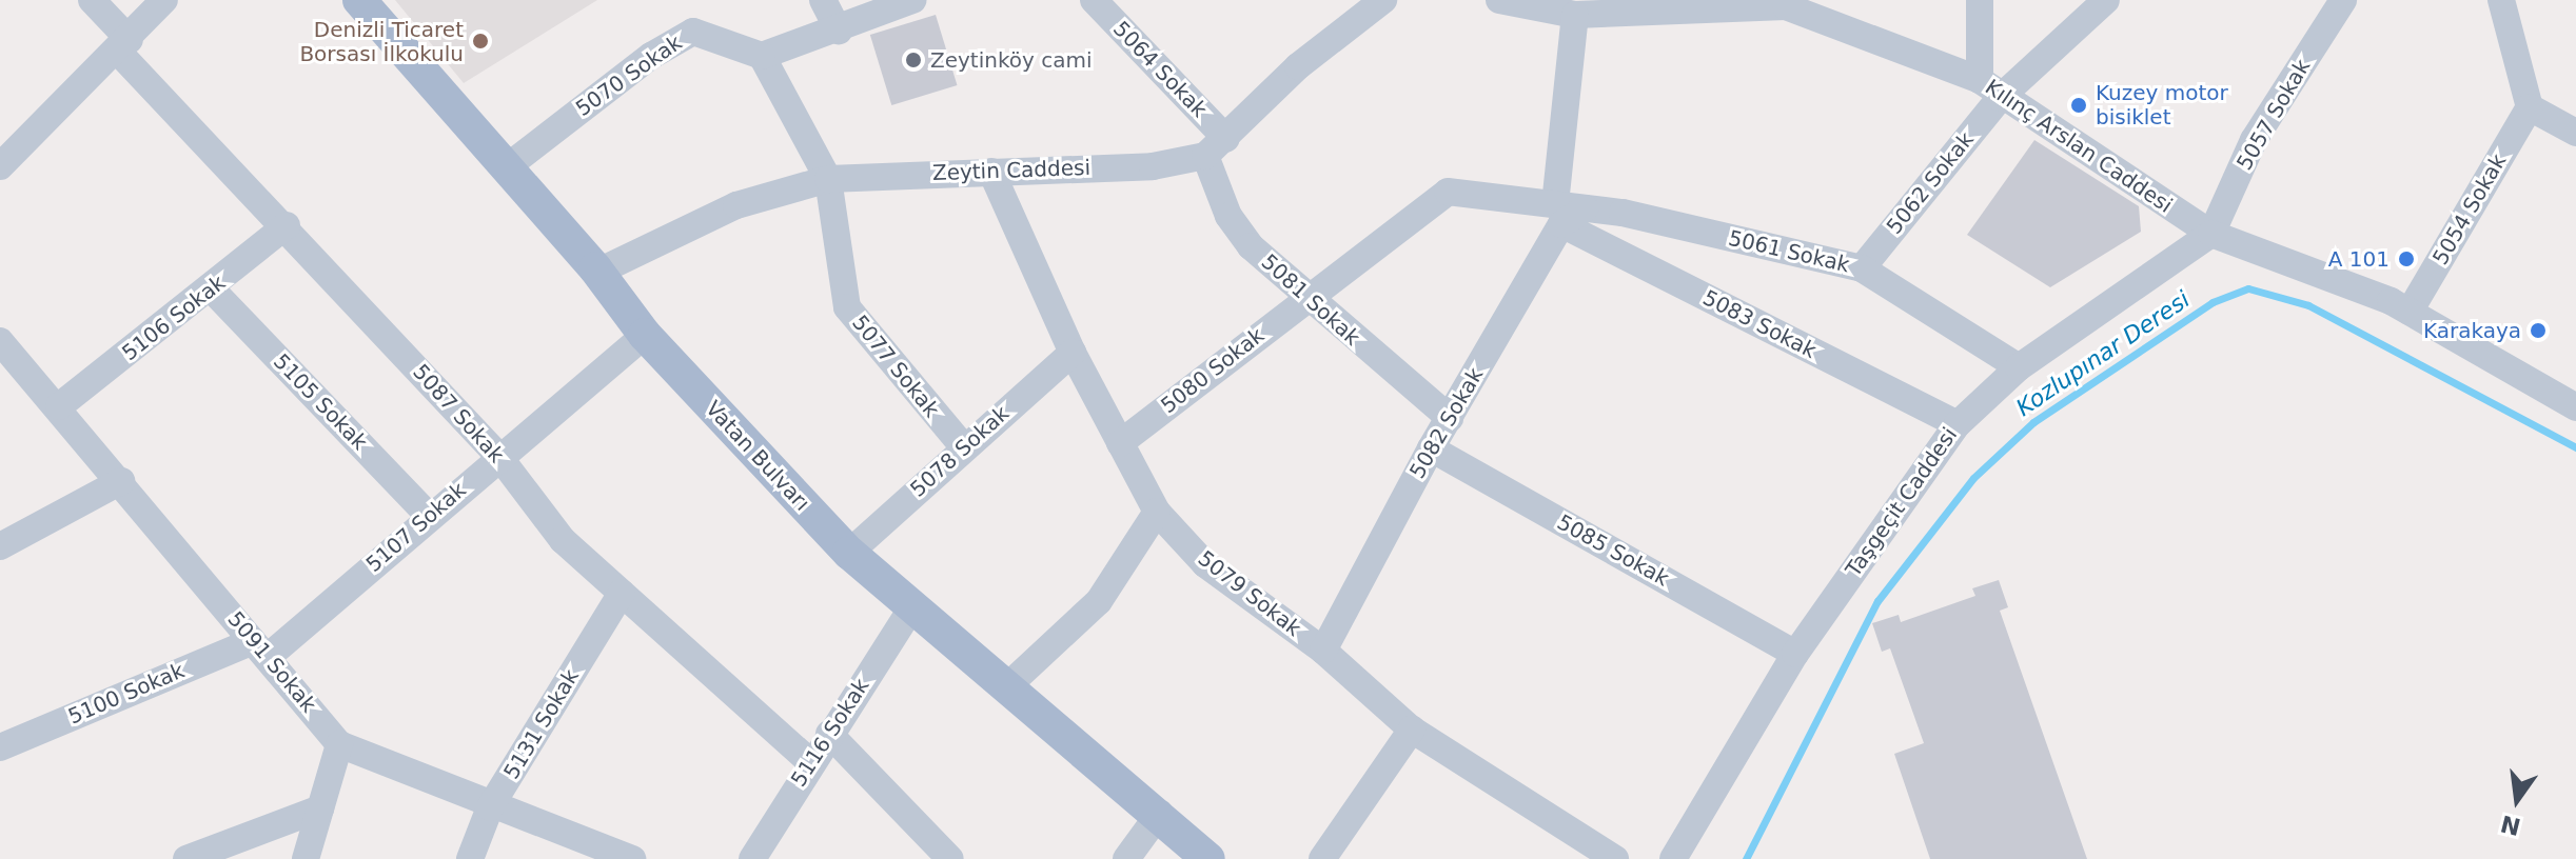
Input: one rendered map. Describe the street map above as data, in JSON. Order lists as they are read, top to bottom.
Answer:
{
  "streets": {
    "main road": ["Vatan Bulvarı"],
    "street": [
      "5064 Sokak",
      "5070 Sokak",
      "5057 Sokak",
      "Kılınç Arslan Caddesi",
      "Zeytin Caddesi",
      "5062 Sokak",
      "5054 Sokak",
      "5061 Sokak",
      "5081 Sokak",
      "5106 Sokak",
      "5083 Sokak",
      "5077 Sokak",
      "5080 Sokak",
      "5105 Sokak",
      "5087 Sokak",
      "5082 Sokak",
      "5078 Sokak",
      "Taşgeçit Caddesi",
      "5107 Sokak",
      "5085 Sokak",
      "5079 Sokak",
      "5091 Sokak",
      "5100 Sokak",
      "5131 Sokak",
      "5116 Sokak"
    ]
  },
  "crossings": [
    ["5064 Sokak", "Zeytin Caddesi"],
    ["5064 Sokak", "5081 Sokak"],
    ["5070 Sokak", "5077 Sokak"],
    ["5070 Sokak", "Vatan Bulvarı"],
    ["5057 Sokak", "Kılınç Arslan Caddesi"],
    ["5057 Sokak", "Taşgeçit Caddesi"],
    ["Kılınç Arslan Caddesi", "5062 Sokak"],
    ["Kılınç Arslan Caddesi", "Taşgeçit Caddesi"],
    ["Zeytin Caddesi", "5081 Sokak"],
    ["Zeytin Caddesi", "5077 Sokak"],
    ["Zeytin Caddesi", "Vatan Bulvarı"],
    ["Zeytin Caddesi", "5079 Sokak"],
    ["5062 Sokak", "5061 Sokak"],
    ["5061 Sokak", "5082 Sokak"],
    ["5061 Sokak", "Taşgeçit Caddesi"],
    ["5081 Sokak", "5080 Sokak"],
    ["5081 Sokak", "5082 Sokak"],
    ["5106 Sokak", "5105 Sokak"],
    ["5106 Sokak", "5087 Sokak"],
    ["5106 Sokak", "5091 Sokak"],
    ["5083 Sokak", "5082 Sokak"],
    ["5083 Sokak", "Taşgeçit Caddesi"],
    ["5077 Sokak", "5078 Sokak"],
    ["5080 Sokak", "5079 Sokak"],
    ["5105 Sokak", "5107 Sokak"],
    ["5087 Sokak", "5107 Sokak"],
    ["5087 Sokak", "5131 Sokak"],
    ["5087 Sokak", "5116 Sokak"],
    ["5082 Sokak", "5085 Sokak"],
    ["5082 Sokak", "5079 Sokak"],
    ["5078 Sokak", "Vatan Bulvarı"],
    ["5078 Sokak", "5079 Sokak"],
    ["Vatan Bulvarı", "5107 Sokak"],
    ["Vatan Bulvarı", "5116 Sokak"],
    ["Taşgeçit Caddesi", "5085 Sokak"],
    ["5107 Sokak", "5091 Sokak"],
    ["5107 Sokak", "5100 Sokak"],
    ["5091 Sokak", "5100 Sokak"],
    ["5091 Sokak", "5131 Sokak"]
  ],
  "water": ["Kozlupınar Deresi"],
  "places": [
    "Denizli Ticaret Borsası İlkokulu",
    "Zeytinköy cami",
    "Kuzey motor bisiklet",
    "A 101",
    "Karakaya"
  ],
  "north": "bottom"
}
